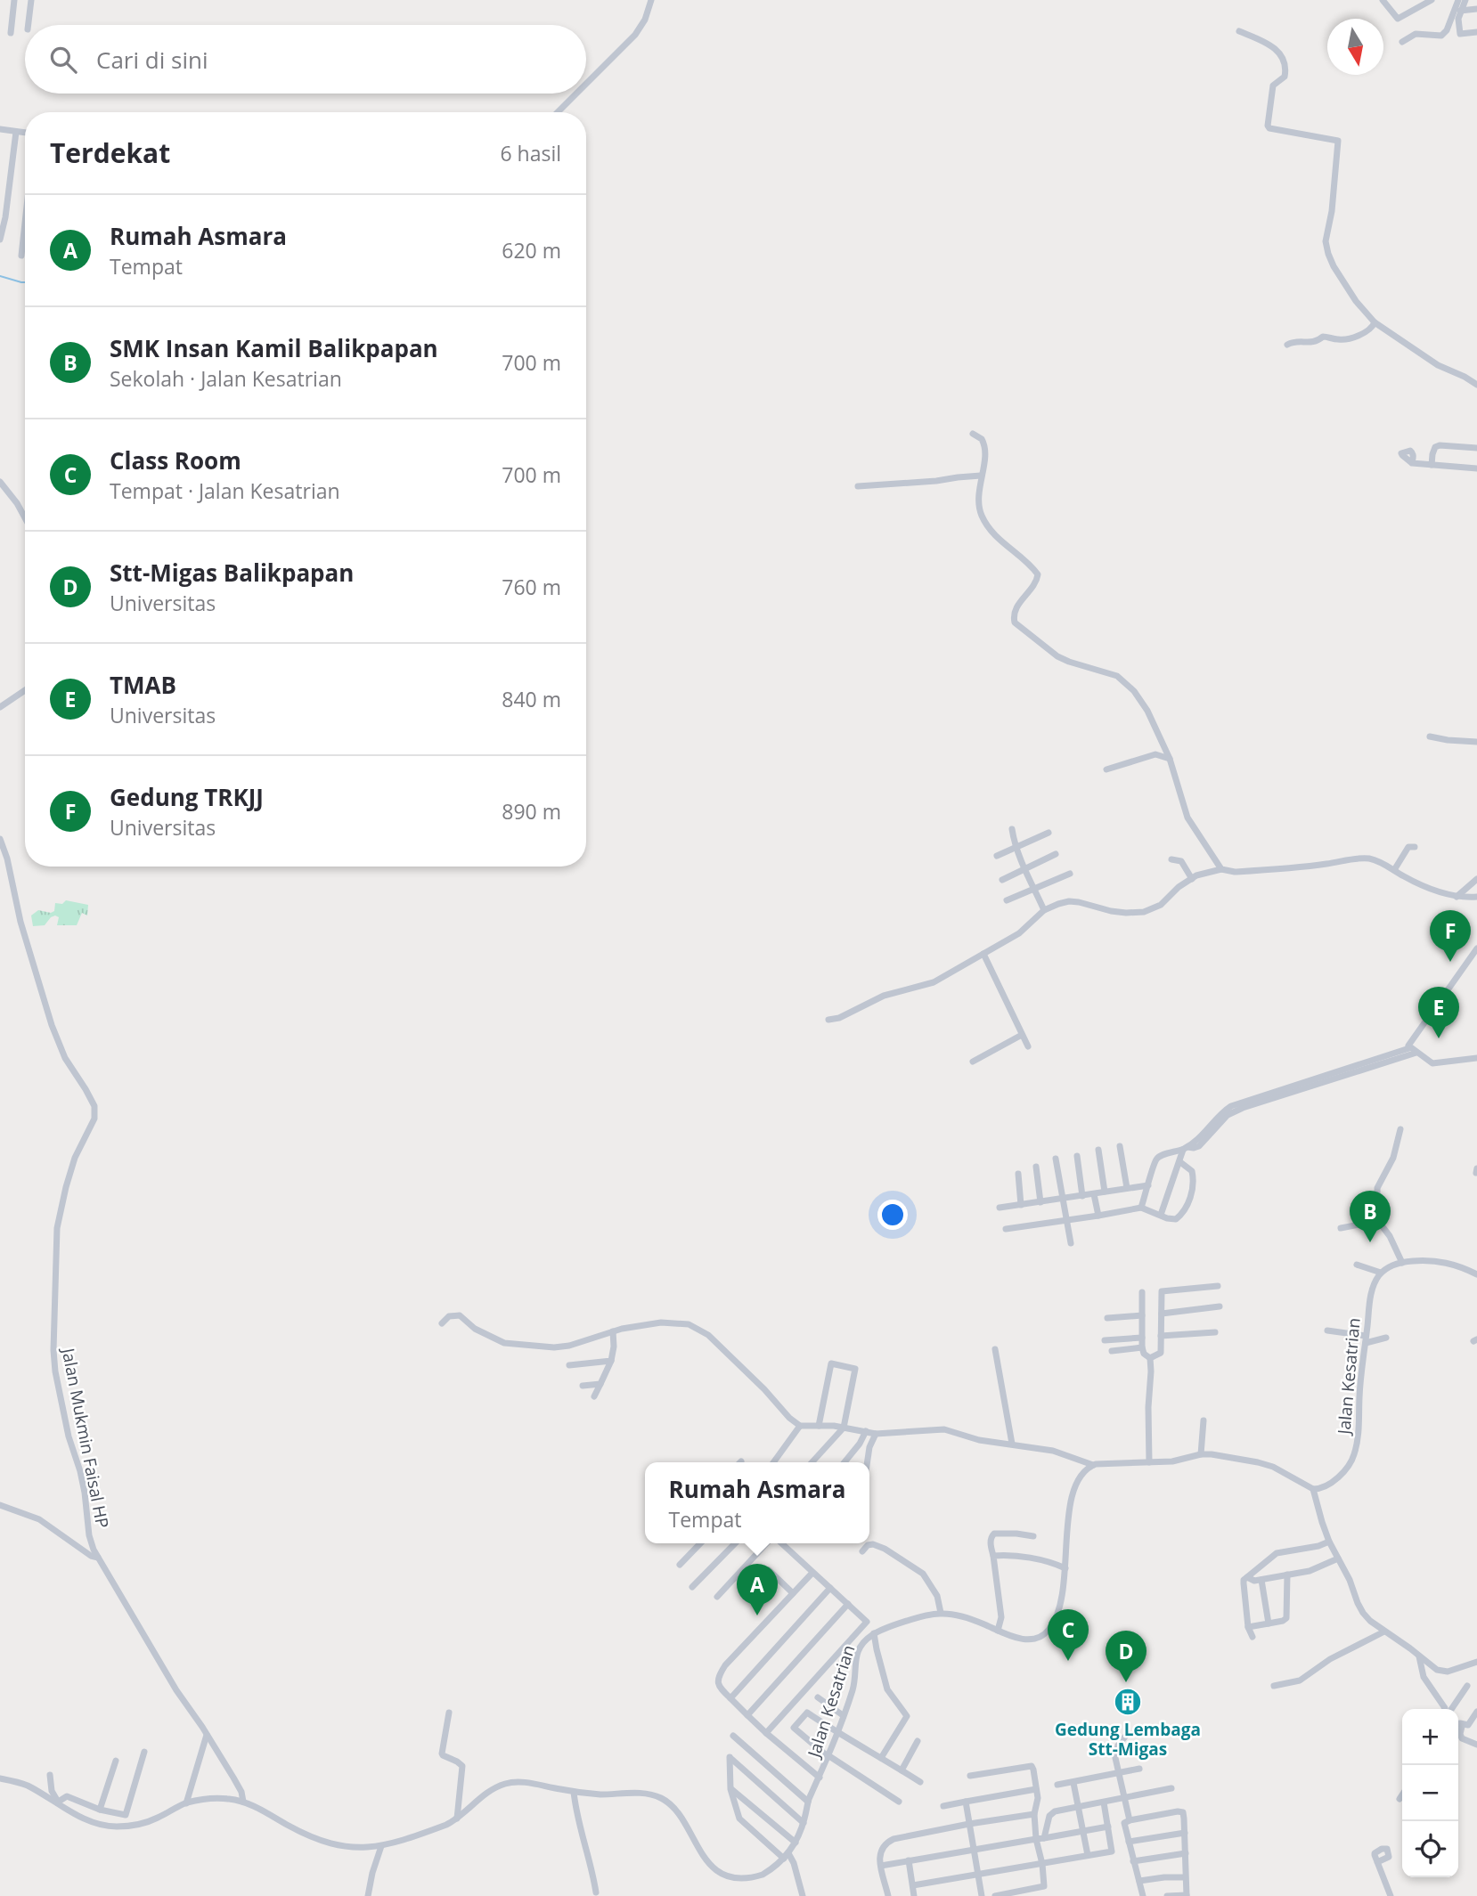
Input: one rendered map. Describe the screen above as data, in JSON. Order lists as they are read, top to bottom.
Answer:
{
  "streets": {
    "street": ["Jalan Kesatrian", "Jalan Mukmin Faisal HP"]
  },
  "crossings": [
    ["Jalan Kesatrian", "Jalan Mukmin Faisal HP"]
  ],
  "places": {
    "building": ["Gedung Lembaga Stt-Migas"]
  },
  "north": "bottom",
  "page": {
    "search": "Cari di sini",
    "heading": ["Terdekat", "6 hasil"],
    "list": [
      {
        "mark": "A",
        "name": "Rumah Asmara",
        "note": "Tempat",
        "value": "620 m"
      },
      {
        "mark": "B",
        "name": "SMK Insan Kamil Balikpapan",
        "note": "Sekolah · Jalan Kesatrian",
        "value": "700 m"
      },
      {
        "mark": "C",
        "name": "Class Room",
        "note": "Tempat · Jalan Kesatrian",
        "value": "700 m"
      },
      {
        "mark": "D",
        "name": "Stt-Migas Balikpapan",
        "note": "Universitas",
        "value": "760 m"
      },
      {
        "mark": "E",
        "name": "TMAB",
        "note": "Universitas",
        "value": "840 m"
      },
      {
        "mark": "F",
        "name": "Gedung TRKJJ",
        "note": "Universitas",
        "value": "890 m"
      }
    ],
    "pins": [
      "F",
      "E",
      "B",
      "A",
      "C",
      "D"
    ],
    "popup": ["Rumah Asmara", "Tempat"],
    "map_buttons": ["+", "−"]
  }
}
